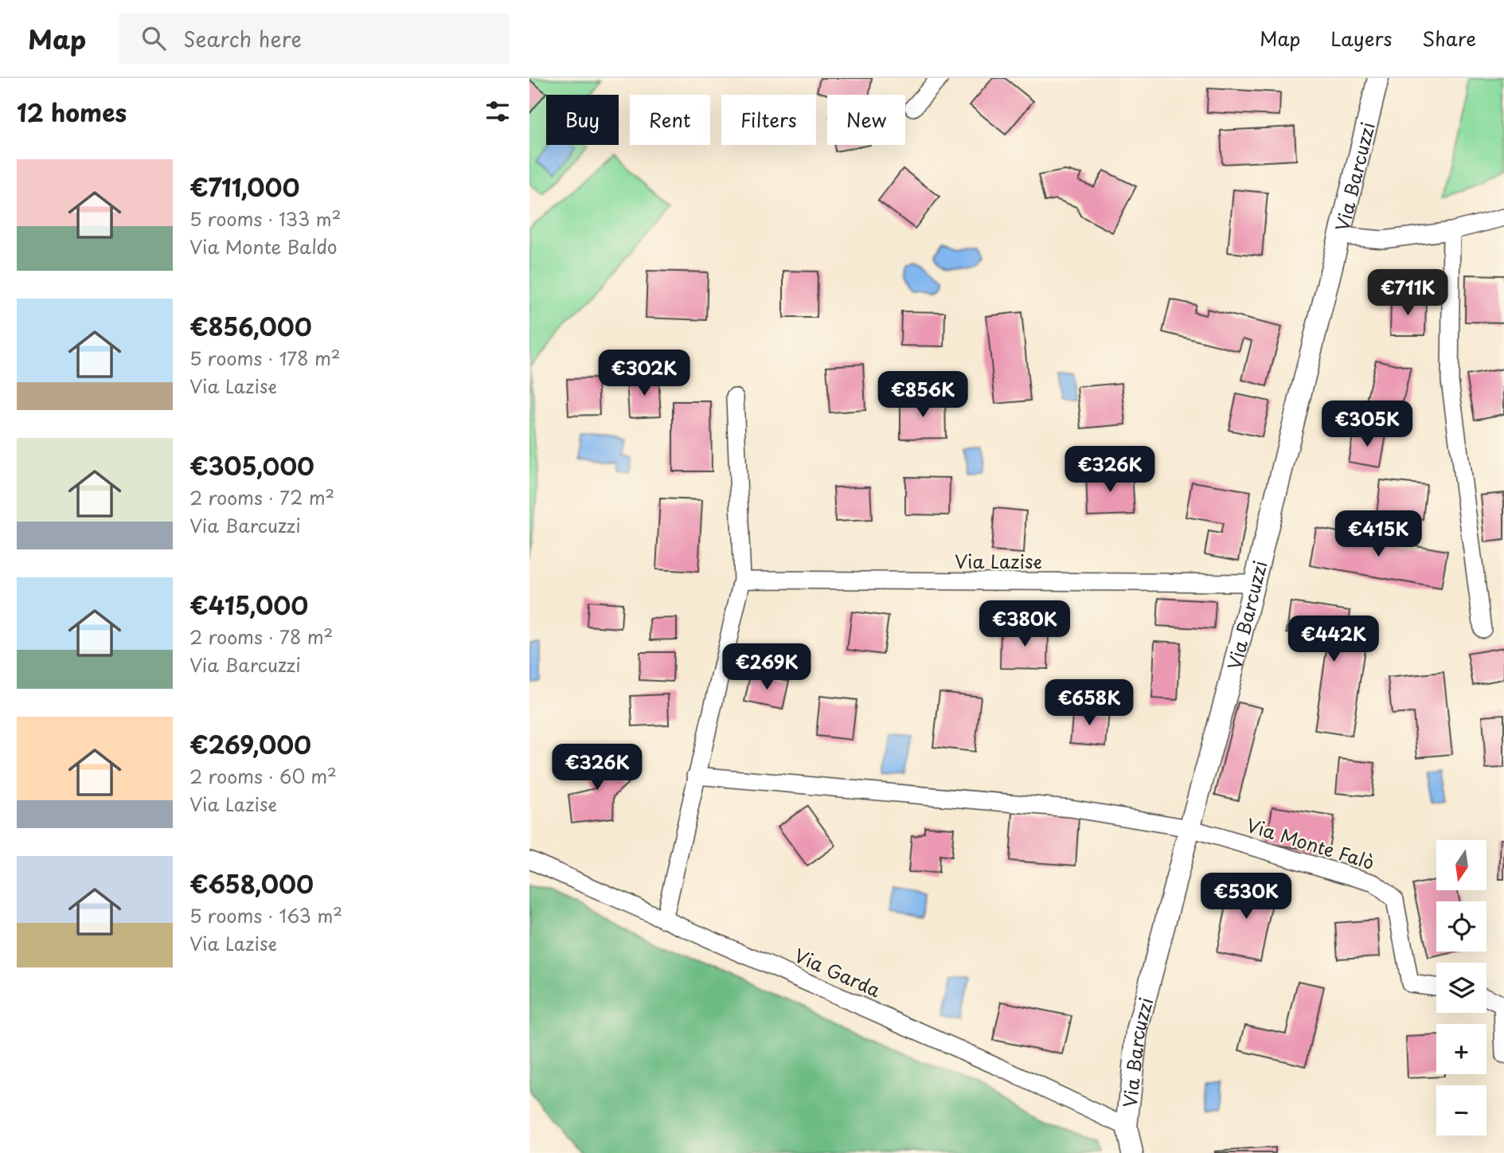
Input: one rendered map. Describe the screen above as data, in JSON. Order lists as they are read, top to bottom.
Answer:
{
  "streets": {
    "street": [
      "Via Barcuzzi",
      "Via Lazise",
      "Via Monte Falò",
      "Via Garda"
    ]
  },
  "crossings": [
    ["Via Barcuzzi", "Via Lazise"],
    ["Via Barcuzzi", "Via Monte Falò"],
    ["Via Barcuzzi", "Via Garda"]
  ],
  "north": "bottom",
  "page": {
    "header": "Map",
    "search": "Search here",
    "nav": ["Map", "Layers", "Share"],
    "heading": "12 homes",
    "chip": [
      "Buy",
      "Rent",
      "Filters",
      "New"
    ],
    "list": [
      {
        "name": "€711,000",
        "note": "5 rooms · 133 m² · Via Monte Baldo"
      },
      {
        "name": "€856,000",
        "note": "5 rooms · 178 m² · Via Lazise"
      },
      {
        "name": "€305,000",
        "note": "2 rooms · 72 m² · Via Barcuzzi"
      },
      {
        "name": "€415,000",
        "note": "2 rooms · 78 m² · Via Barcuzzi"
      },
      {
        "name": "€269,000",
        "note": "2 rooms · 60 m² · Via Lazise"
      },
      {
        "name": "€658,000",
        "note": "5 rooms · 163 m² · Via Lazise"
      }
    ],
    "price": [
      "€711K",
      "€302K",
      "€856K",
      "€305K",
      "€326K",
      "€415K",
      "€380K",
      "€442K",
      "€269K",
      "€658K",
      "€326K",
      "€530K"
    ],
    "map_buttons": ["+", "−"]
  }
}
